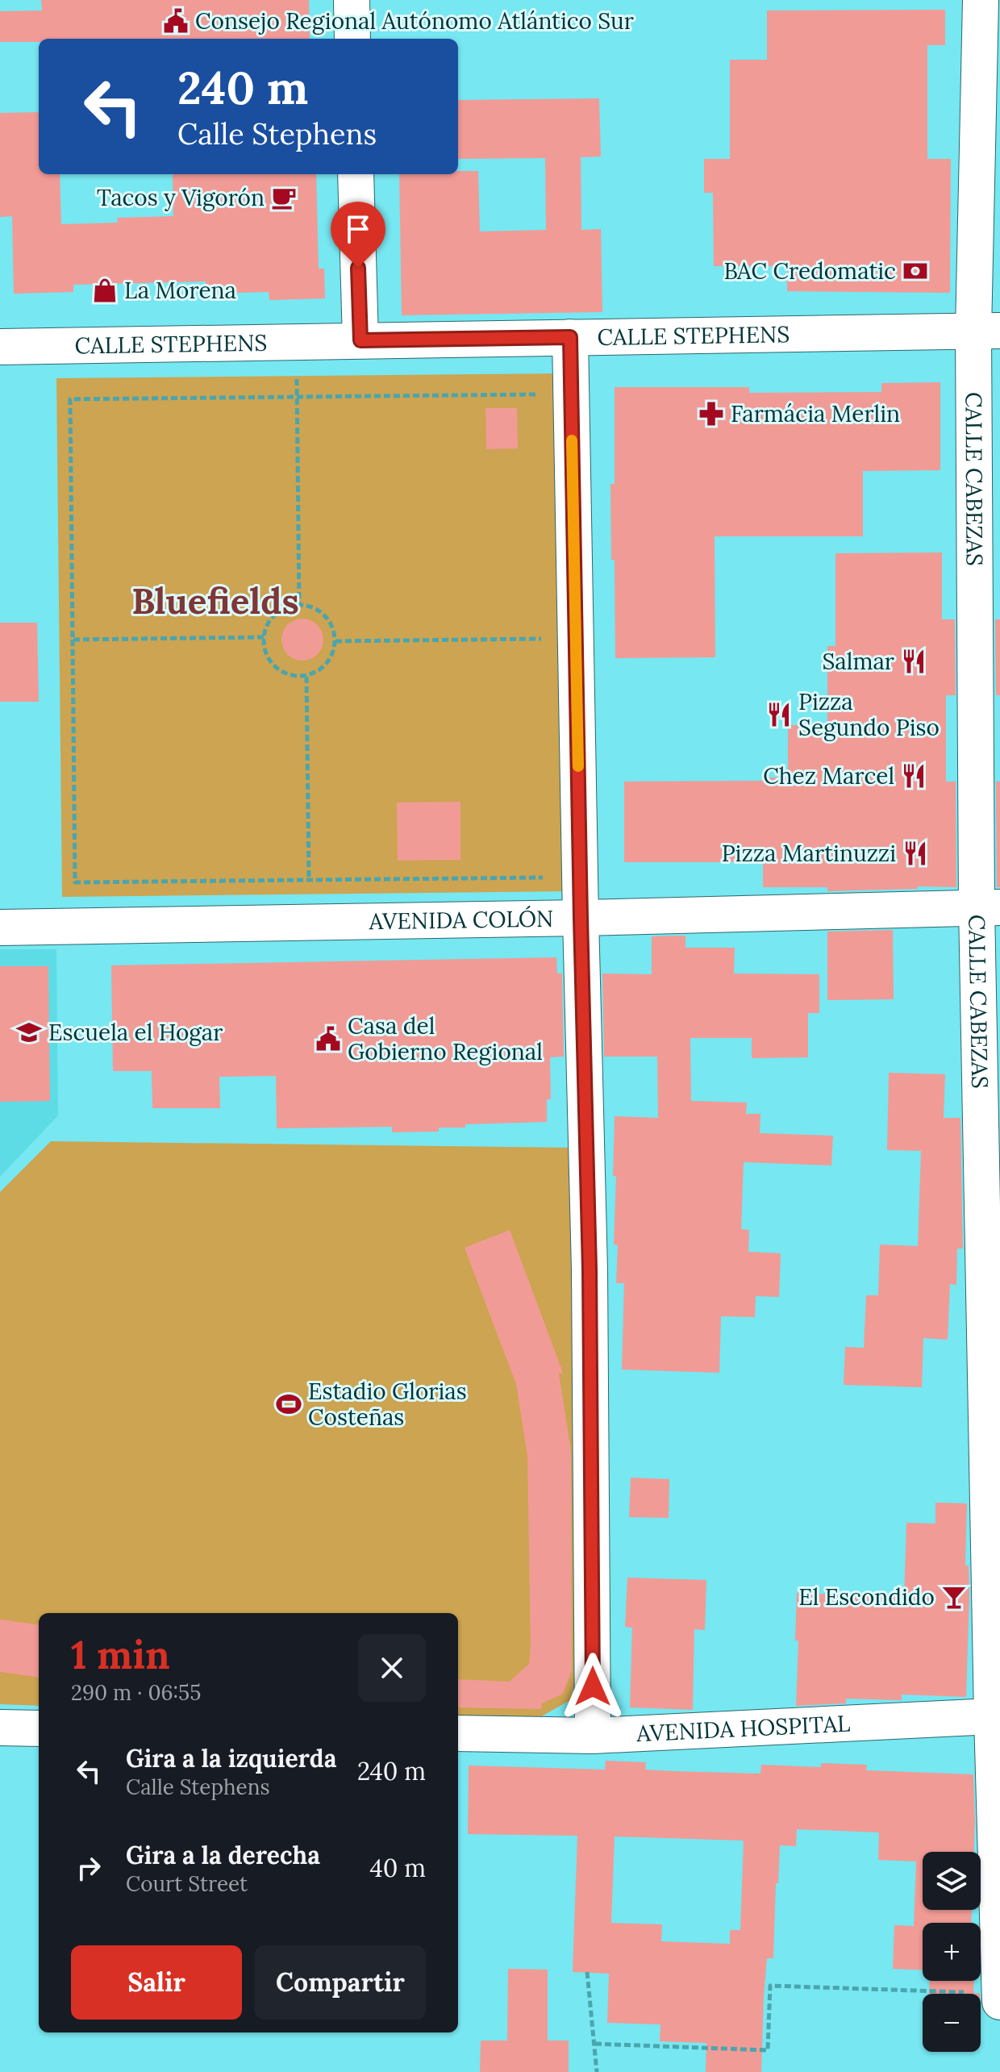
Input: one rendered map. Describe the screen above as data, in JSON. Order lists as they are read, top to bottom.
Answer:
{
  "streets": {
    "street": [
      "CALLE STEPHENS",
      "CALLE CABEZAS",
      "AVENIDA COLÓN",
      "AVENIDA HOSPITAL"
    ]
  },
  "crossings": [
    ["CALLE STEPHENS", "CALLE CABEZAS"],
    ["CALLE CABEZAS", "AVENIDA COLÓN"],
    ["CALLE CABEZAS", "AVENIDA HOSPITAL"]
  ],
  "districts": ["Bluefields"],
  "places": {
    "public building": ["Consejo Regional Autónomo Atlántico Sur", "Casa del Gobierno Regional"],
    "cafe": ["Tacos y Vigorón"],
    "bank": ["BAC Credomatic"],
    "shop": ["La Morena"],
    "pharmacy": ["Farmácia Merlin"],
    "restaurant": [
      "Salmar",
      "Pizza Segundo Piso",
      "Chez Marcel",
      "Pizza Martinuzzi"
    ],
    "school or university": ["Escuela el Hogar"],
    "sports": ["Estadio Glorias Costeñas"],
    "bar": ["El Escondido"]
  },
  "page": {
    "turn": ["240 m", "Calle Stephens"],
    "heading": ["1 min", "290 m · 06:55"],
    "list": [
      {
        "name": "Gira a la izquierda",
        "note": "Calle Stephens",
        "value": "240 m"
      },
      {
        "name": "Gira a la derecha",
        "note": "Court Street",
        "value": "40 m"
      }
    ],
    "map_buttons": ["+", "−"],
    "buttons": ["Salir", "Compartir"]
  }
}
